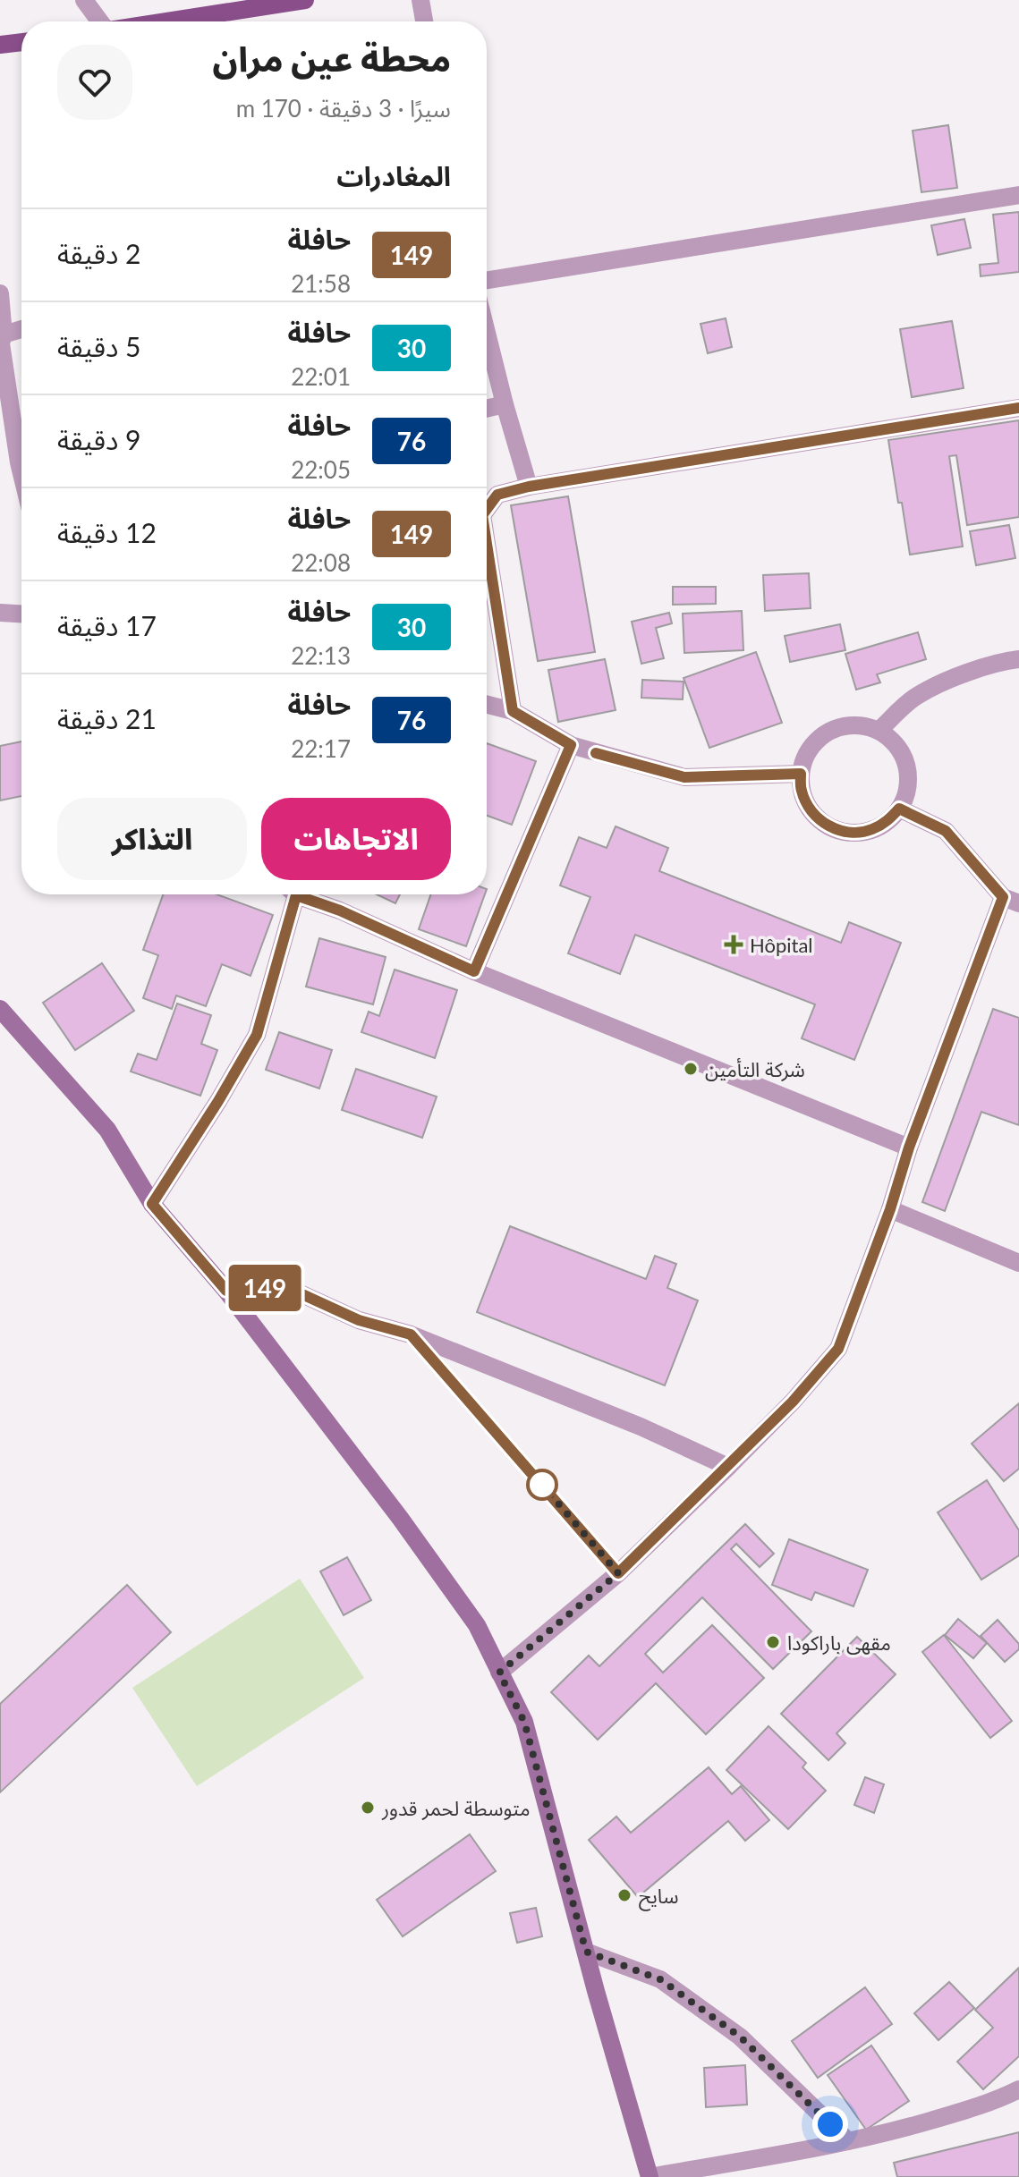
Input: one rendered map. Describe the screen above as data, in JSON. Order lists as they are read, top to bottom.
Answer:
{
  "places": {
    "health": ["Hôpital"],
    "other": [
      "شركة التأمين",
      "مقهى باراكودا",
      "متوسطة لحمر قدور",
      "سايح"
    ]
  },
  "lines": ["bus line 149"],
  "page": {
    "on_map": "149",
    "heading": [
      ["محطة عين مران", "سيرًا · 3 دقيقة · 170 m"],
      "المغادرات"
    ],
    "list": [
      {
        "mark": "149",
        "name": "حافلة",
        "note": "21:58",
        "value": "2 دقيقة"
      },
      {
        "mark": "30",
        "name": "حافلة",
        "note": "22:01",
        "value": "5 دقيقة"
      },
      {
        "mark": "76",
        "name": "حافلة",
        "note": "22:05",
        "value": "9 دقيقة"
      },
      {
        "mark": "149",
        "name": "حافلة",
        "note": "22:08",
        "value": "12 دقيقة"
      },
      {
        "mark": "30",
        "name": "حافلة",
        "note": "22:13",
        "value": "17 دقيقة"
      },
      {
        "mark": "76",
        "name": "حافلة",
        "note": "22:17",
        "value": "21 دقيقة"
      }
    ],
    "buttons": ["الاتجاهات", "التذاكر"]
  }
}
